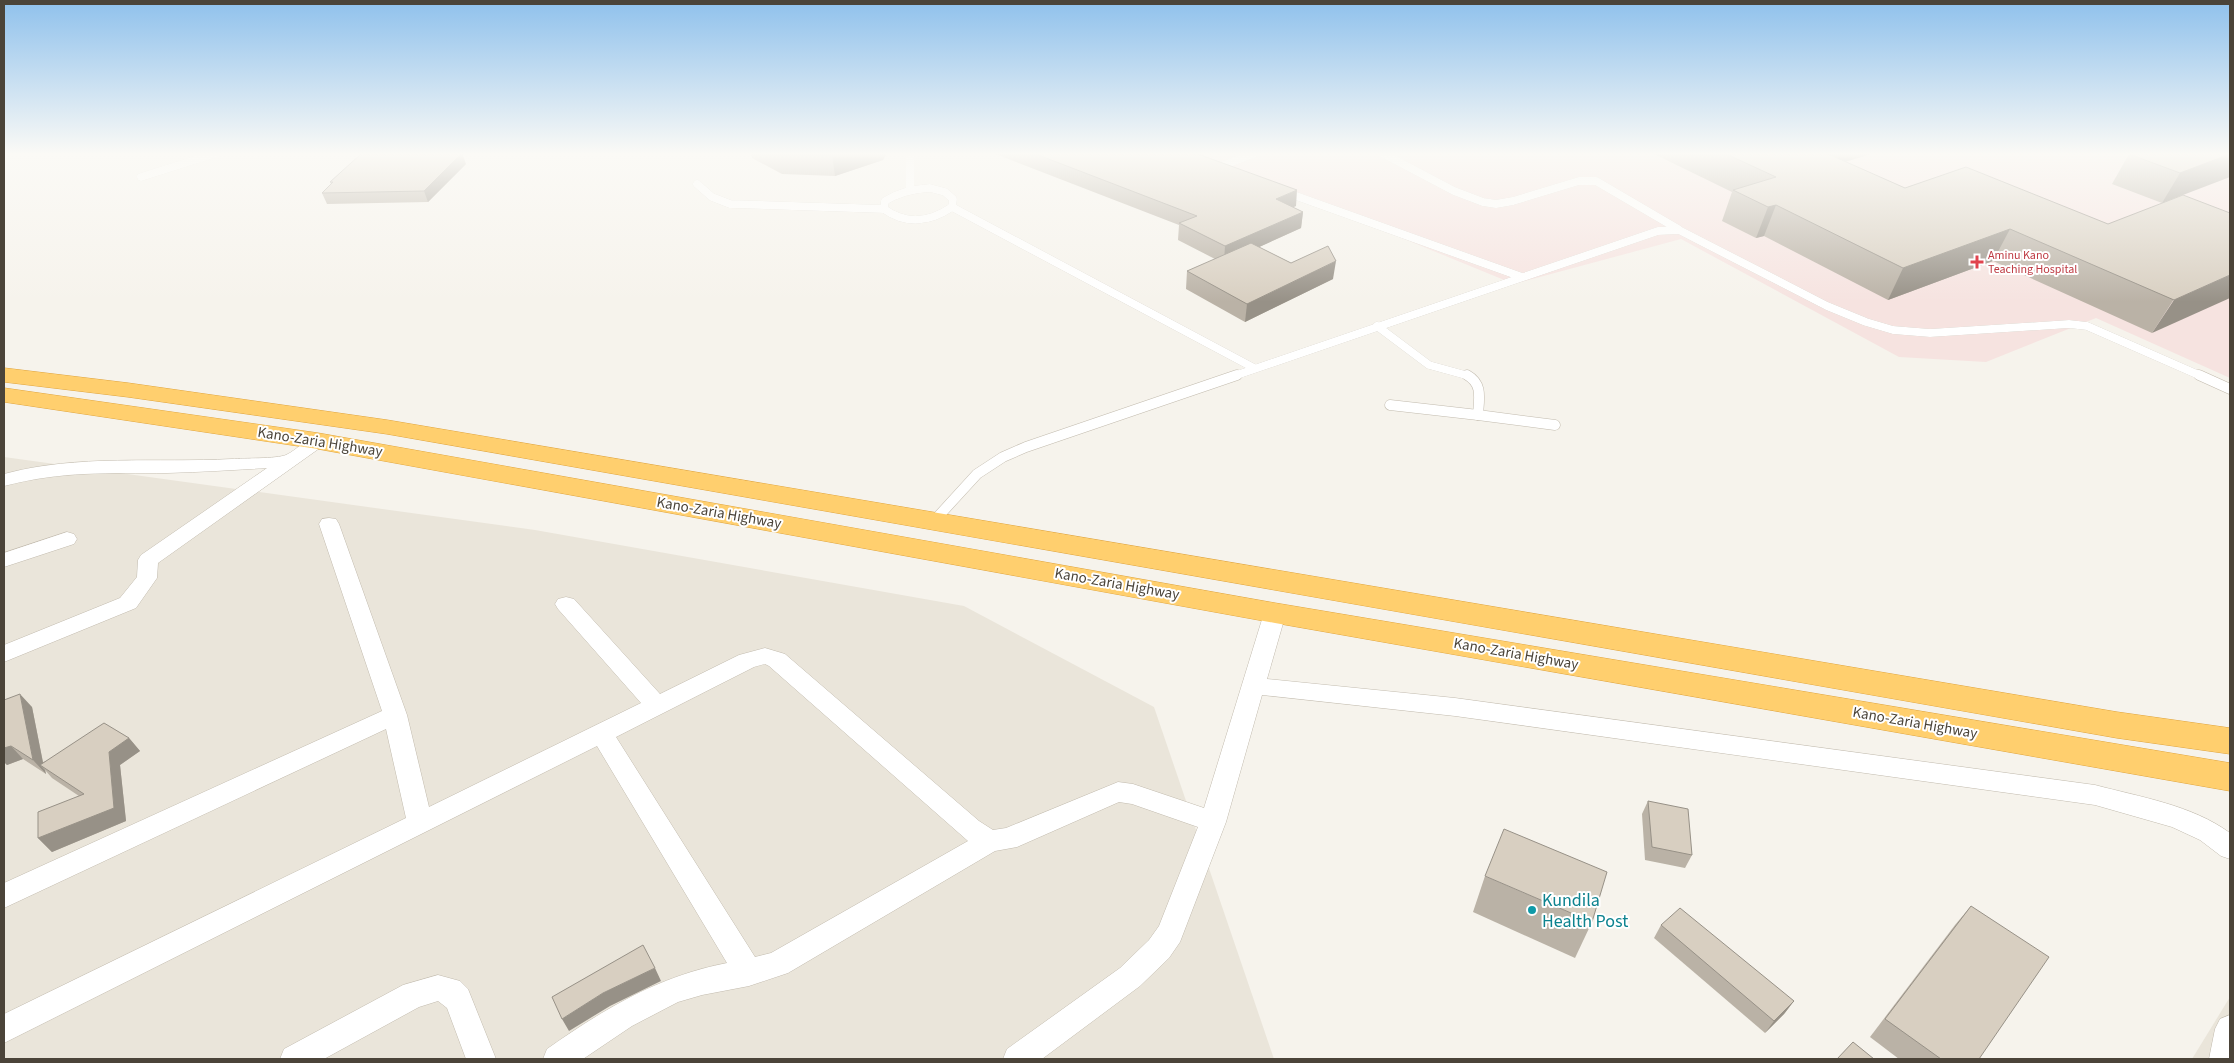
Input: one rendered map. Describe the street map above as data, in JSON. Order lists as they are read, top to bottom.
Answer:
{
  "streets": {
    "highway": ["Kano-Zaria Highway"]
  },
  "places": {
    "health": ["Aminu Kano Teaching Hospital"],
    "other": ["Kundila Health Post"]
  }
}
